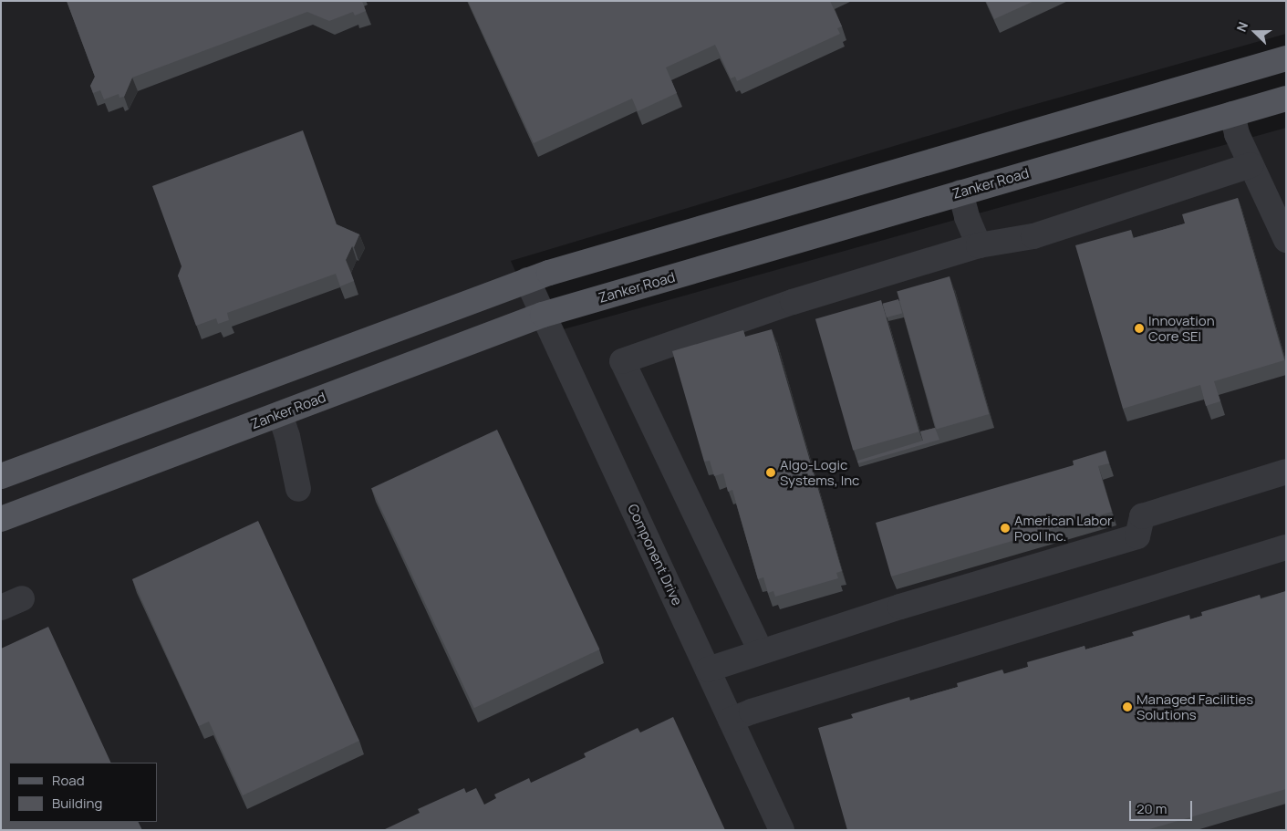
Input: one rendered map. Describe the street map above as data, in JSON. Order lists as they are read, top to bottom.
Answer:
{
  "streets": {
    "main road": ["Zanker Road"],
    "street": ["Component Drive"]
  },
  "crossings": [
    ["Zanker Road", "Component Drive"]
  ],
  "places": [
    "Innovation Core SEI",
    "Algo-Logic Systems, Inc",
    "American Labor Pool Inc.",
    "Managed Facilities Solutions"
  ],
  "legend": ["Road", "Building"],
  "scale_bar": "20 m",
  "north": "left"
}
